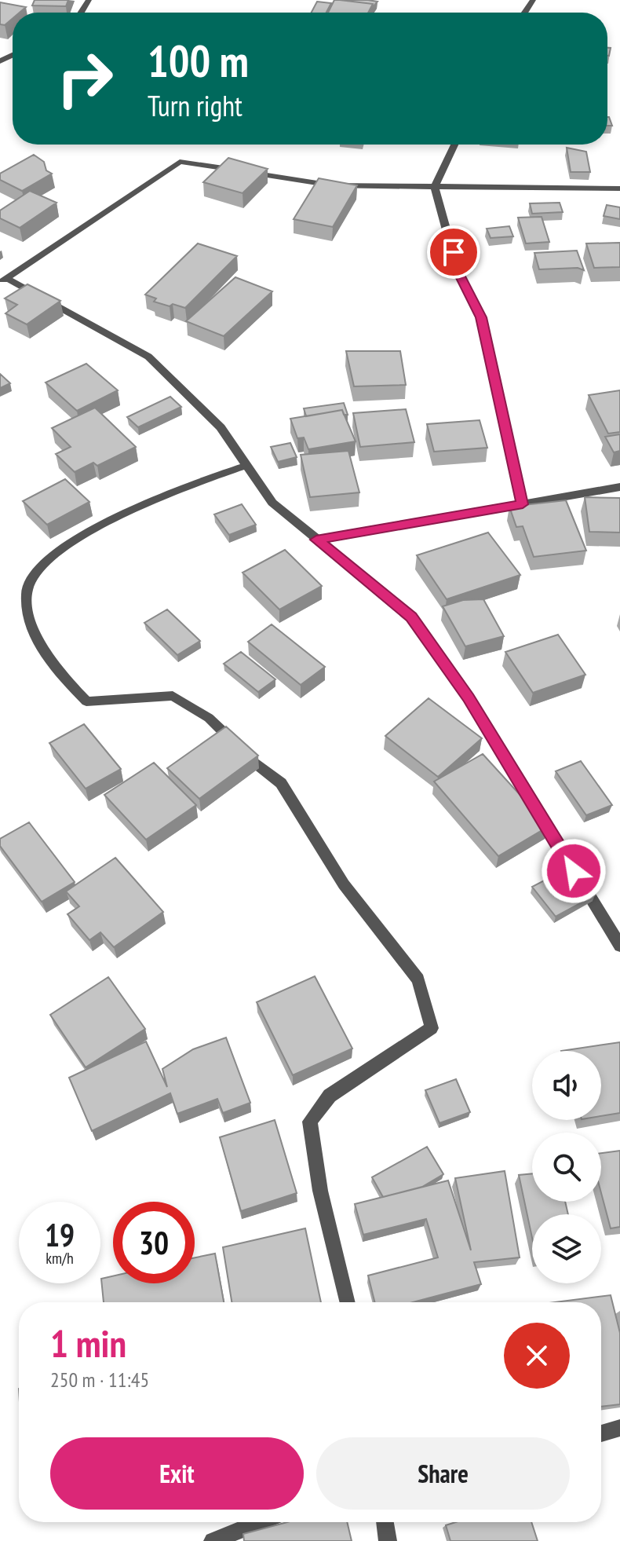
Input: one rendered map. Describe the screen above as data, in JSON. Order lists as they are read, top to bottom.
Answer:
{
  "page": {
    "turn": ["100 m", "Turn right"],
    "speed": "19 km/h",
    "limit": "30",
    "heading": ["1 min", "250 m · 11:45"],
    "buttons": ["Exit", "Share"]
  }
}
